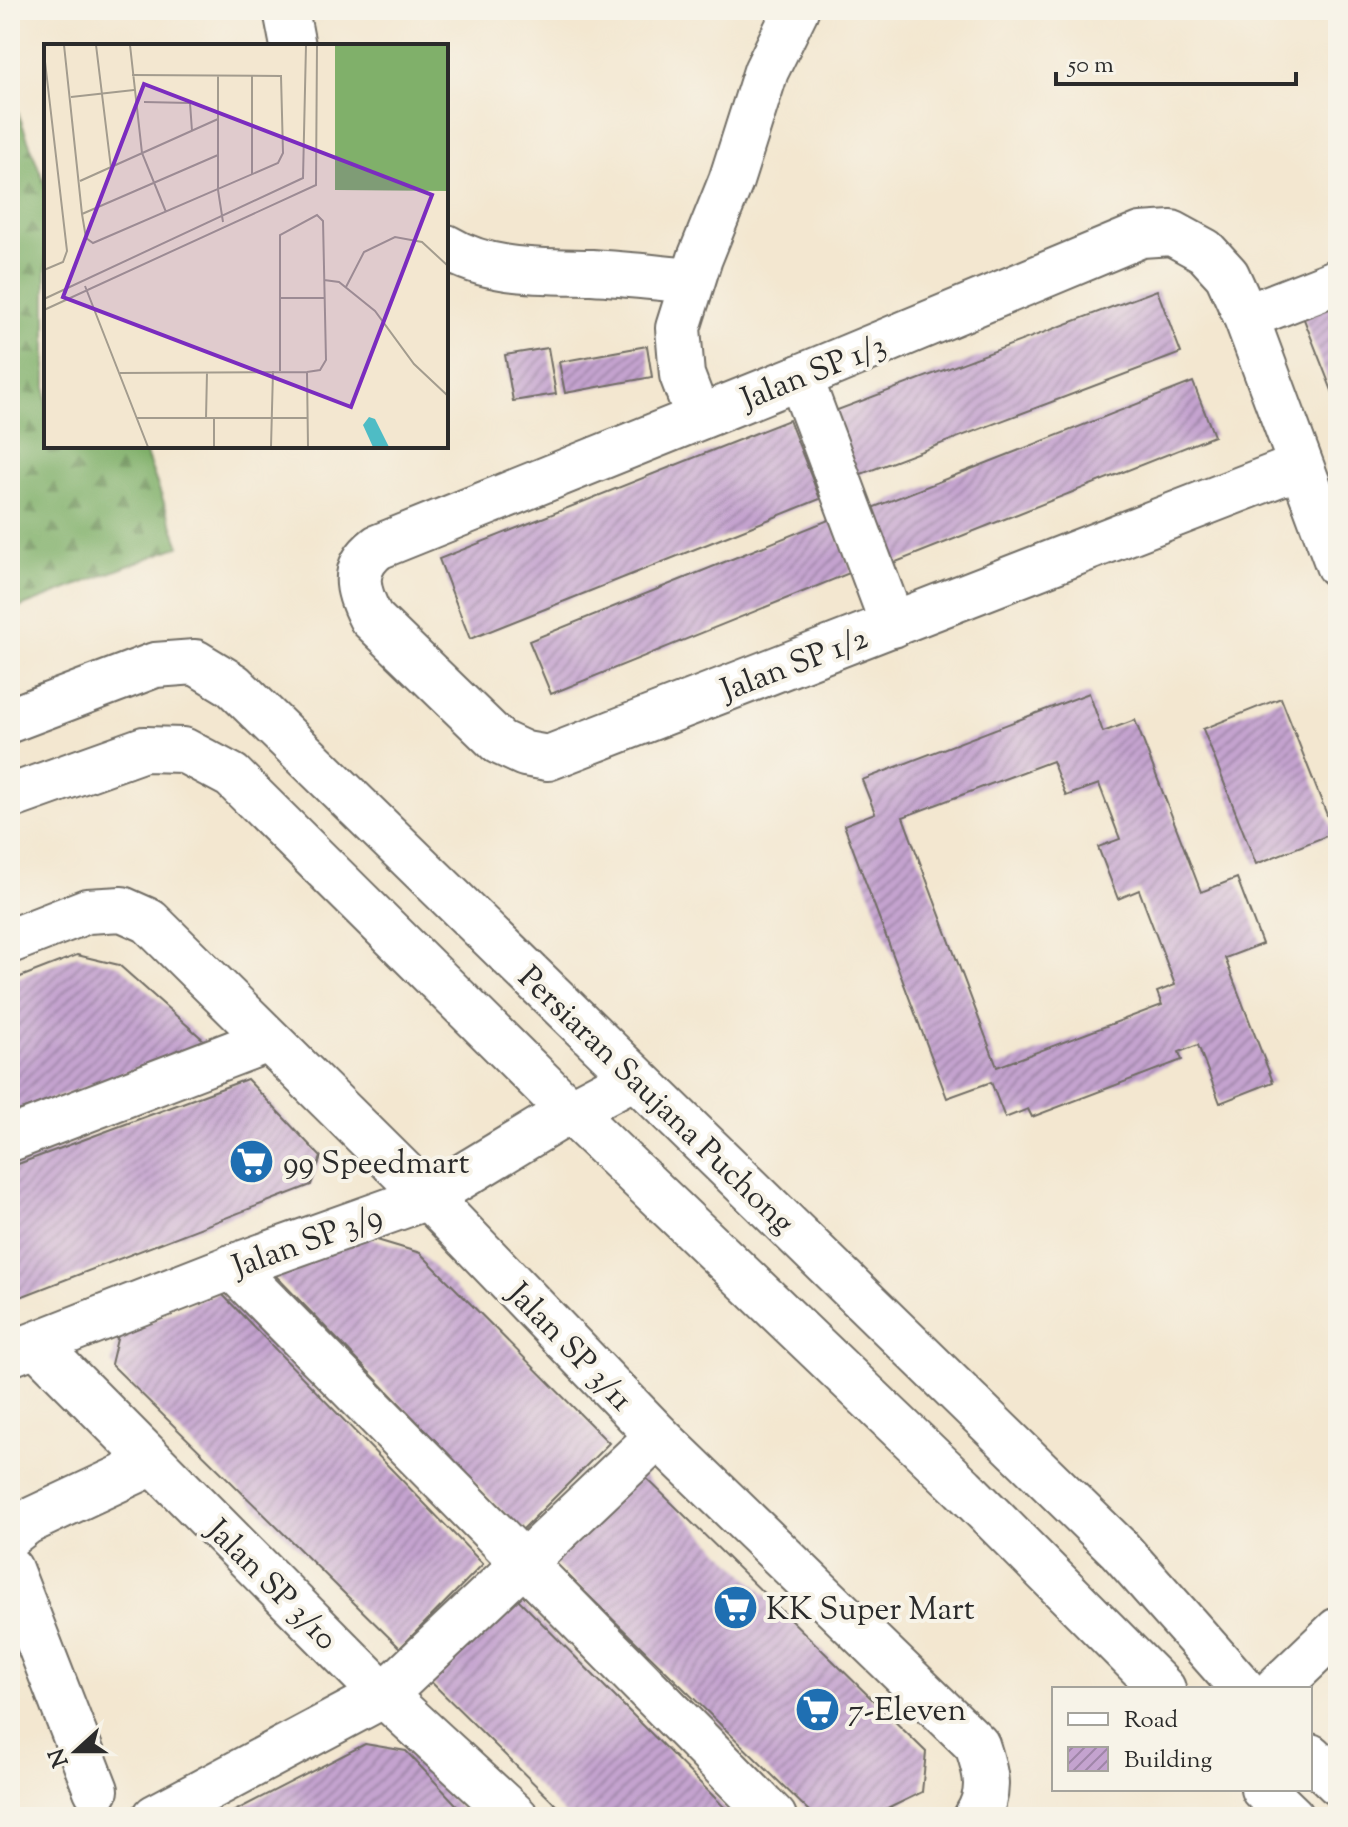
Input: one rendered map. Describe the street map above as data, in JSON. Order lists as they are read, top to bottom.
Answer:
{
  "streets": {
    "street": [
      "Jalan SP 1/3",
      "Jalan SP 1/2",
      "Persiaran Saujana Puchong",
      "Jalan SP 3/9",
      "Jalan SP 3/11",
      "Jalan SP 3/10"
    ]
  },
  "crossings": [
    ["Jalan SP 1/3", "Jalan SP 1/2"],
    ["Persiaran Saujana Puchong", "Jalan SP 3/9"],
    ["Jalan SP 3/9", "Jalan SP 3/11"],
    ["Jalan SP 3/9", "Jalan SP 3/10"]
  ],
  "places": {
    "supermarket": ["99 Speedmart", "KK Super Mart", "7-Eleven"]
  },
  "legend": ["Road", "Building"],
  "scale_bar": "50 m",
  "north": "left"
}
